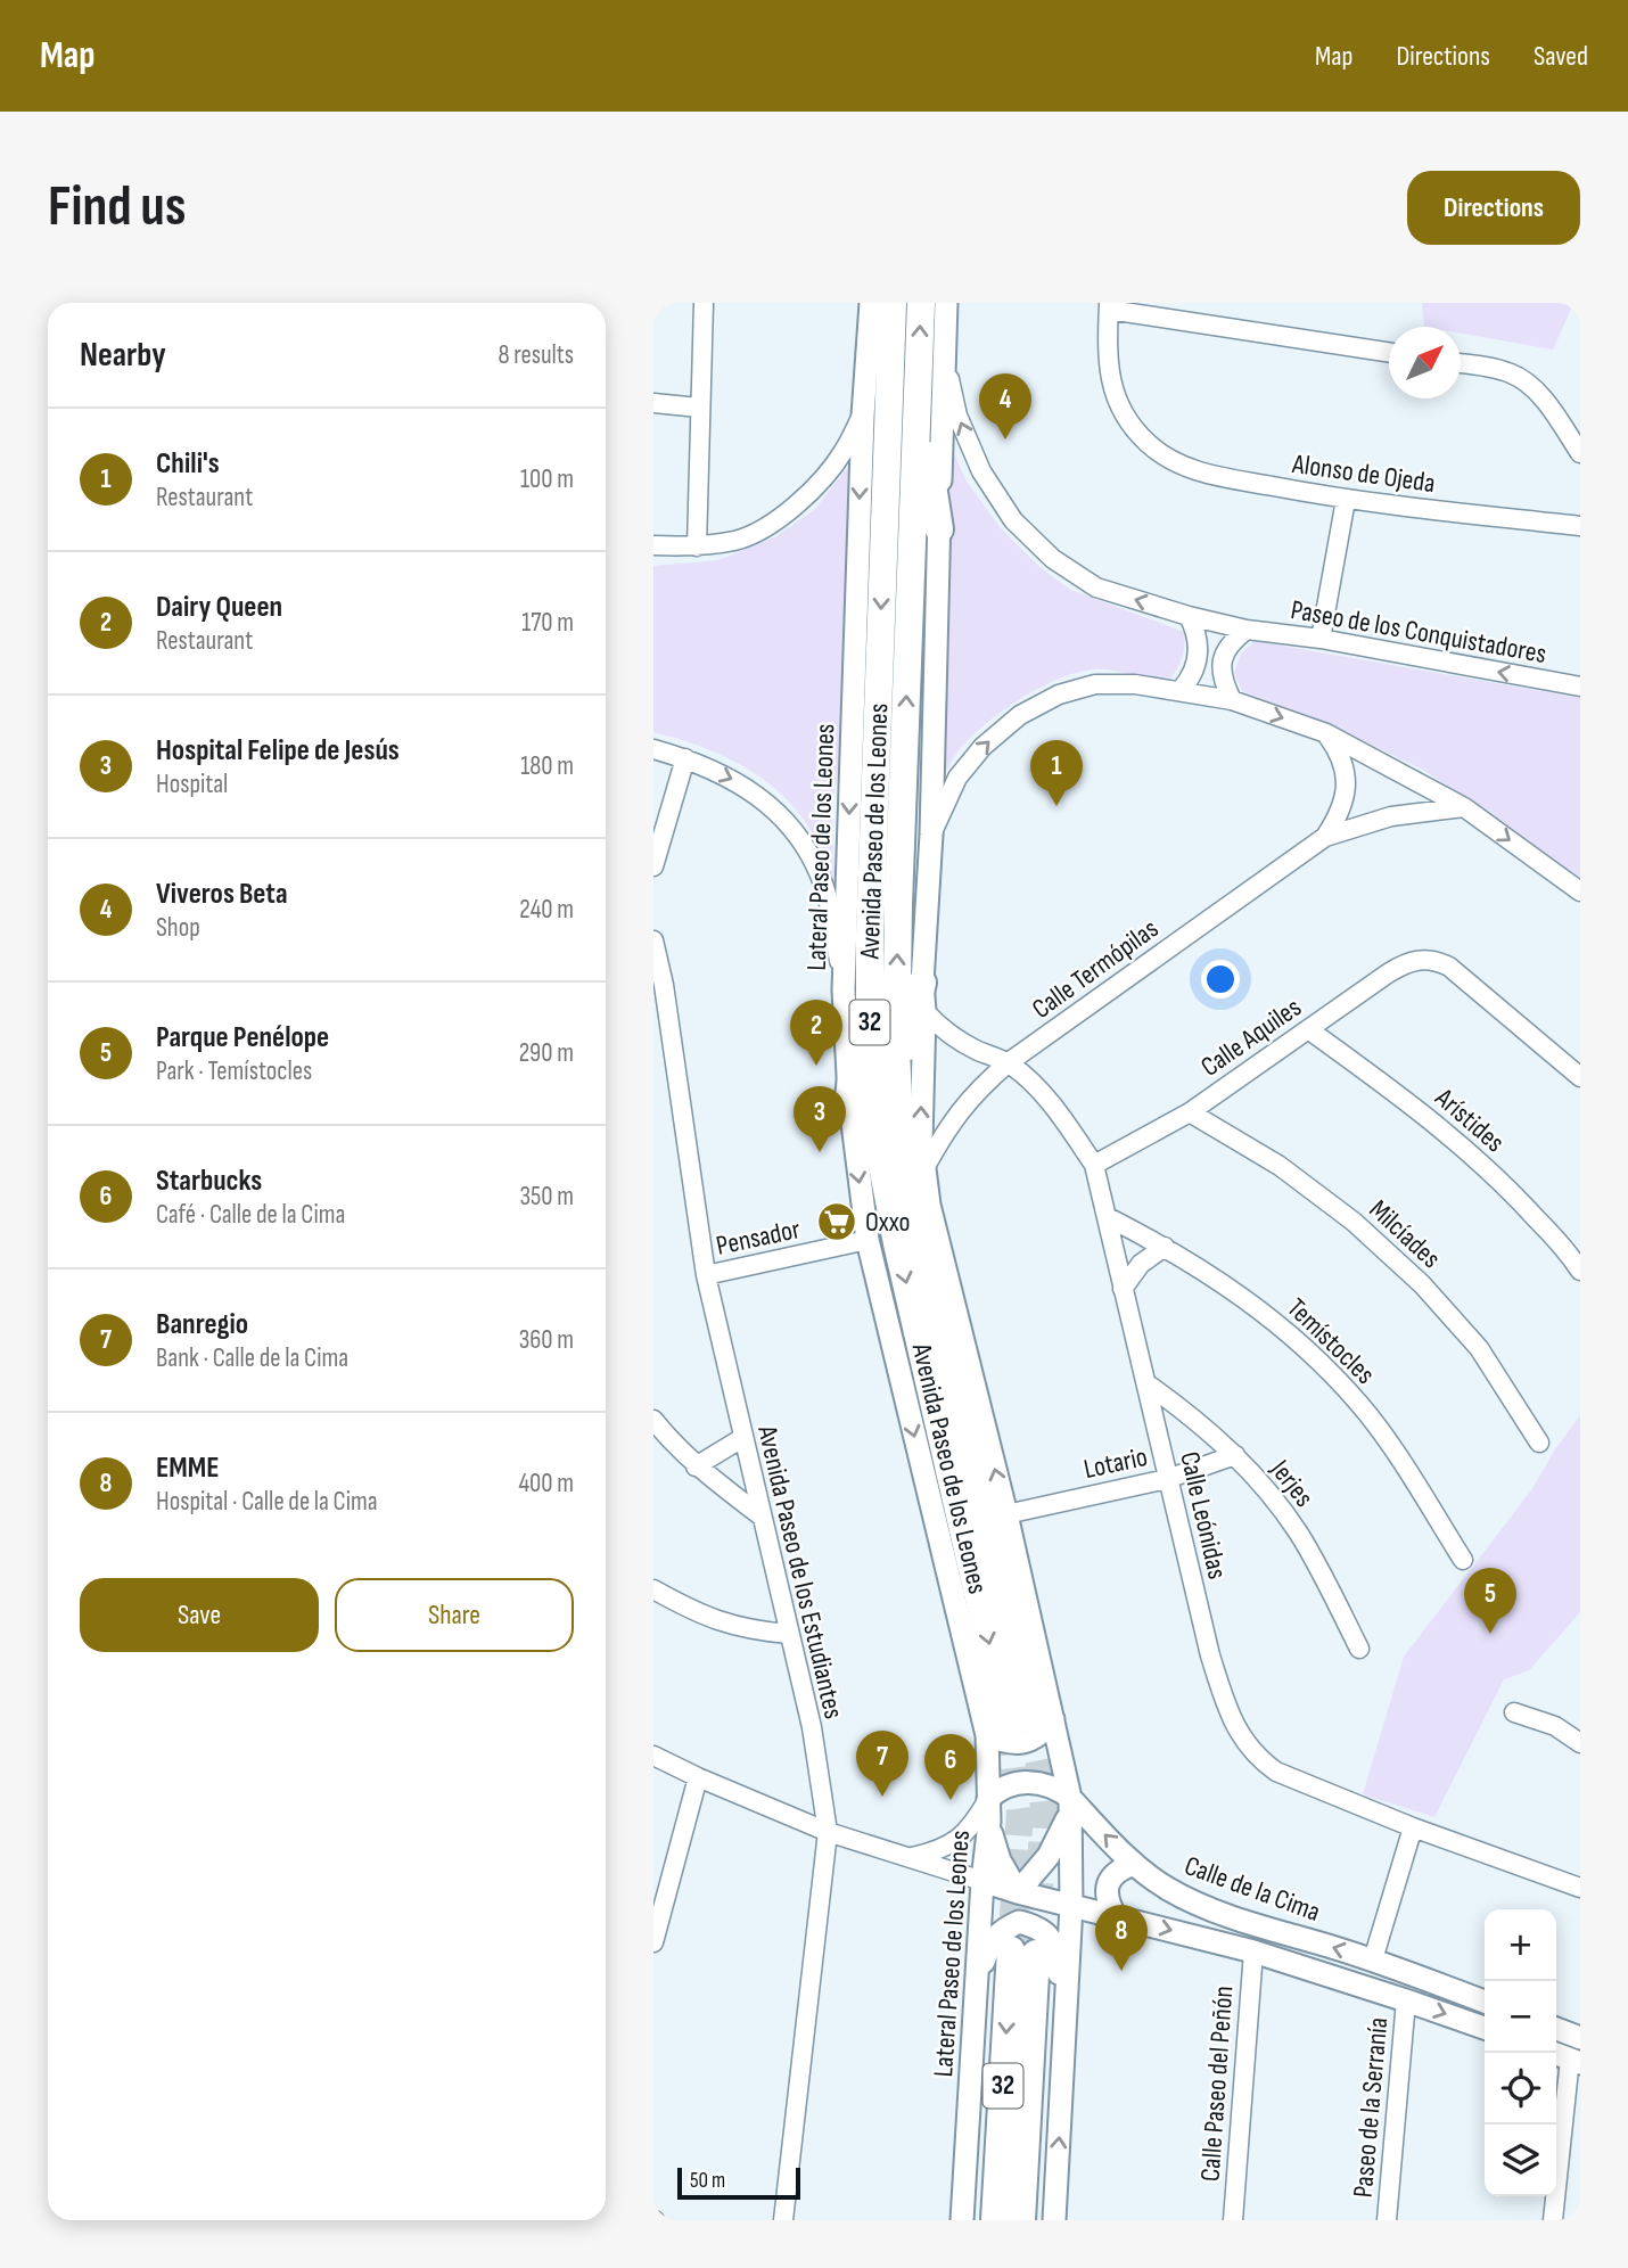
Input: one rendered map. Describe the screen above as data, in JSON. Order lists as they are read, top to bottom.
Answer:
{
  "streets": {
    "main road": ["Avenida Paseo de los Leones", "32"],
    "street": [
      "Alonso de Ojeda",
      "Paseo de los Conquistadores",
      "Lateral Paseo de los Leones",
      "Calle Termópilas",
      "Calle Aquiles",
      "Arístides",
      "Milcíades",
      "Pensador",
      "Temístocles",
      "Lotario",
      "Jerjes",
      "Calle Leónidas",
      "Avenida Paseo de los Estudiantes",
      "Calle de la Cima",
      "Calle Paseo del Peñón",
      "Paseo de la Serranía"
    ]
  },
  "crossings": [
    ["Paseo de los Conquistadores", "Avenida Paseo de los Leones"],
    ["Avenida Paseo de los Leones", "Lateral Paseo de los Leones"],
    ["Avenida Paseo de los Leones", "Calle Termópilas"],
    ["Avenida Paseo de los Leones", "Lotario"],
    ["Avenida Paseo de los Leones", "Calle Leónidas"],
    ["Avenida Paseo de los Leones", "Calle de la Cima"],
    ["Lateral Paseo de los Leones", "Pensador"],
    ["Lateral Paseo de los Leones", "Calle de la Cima"],
    ["Calle Termópilas", "Calle Leónidas"],
    ["Calle Aquiles", "Arístides"],
    ["Calle Aquiles", "Milcíades"],
    ["Calle Aquiles", "Calle Leónidas"],
    ["Pensador", "Avenida Paseo de los Estudiantes"],
    ["Temístocles", "Calle Leónidas"],
    ["Lotario", "Jerjes"],
    ["Lotario", "Calle Leónidas"],
    ["Jerjes", "Calle Leónidas"],
    ["Avenida Paseo de los Estudiantes", "Calle de la Cima"],
    ["Calle de la Cima", "Calle Paseo del Peñón"],
    ["Calle de la Cima", "Paseo de la Serranía"]
  ],
  "one_way": ["Lateral Paseo de los Leones"],
  "places": {
    "supermarket": ["Oxxo"]
  },
  "scale_bar": "50 m",
  "north": "top right",
  "page": {
    "header": "Map",
    "nav": ["Map", "Directions", "Saved"],
    "buttons": [
      "Directions",
      ["Save", "Share"]
    ],
    "title": "Find us",
    "heading": ["Nearby", "8 results"],
    "pins": [
      "4",
      "1",
      "2",
      "3",
      "5",
      "7",
      "6",
      "8"
    ],
    "list": [
      {
        "mark": "1",
        "name": "Chili's",
        "note": "Restaurant",
        "value": "100 m"
      },
      {
        "mark": "2",
        "name": "Dairy Queen",
        "note": "Restaurant",
        "value": "170 m"
      },
      {
        "mark": "3",
        "name": "Hospital Felipe de Jesús",
        "note": "Hospital",
        "value": "180 m"
      },
      {
        "mark": "4",
        "name": "Viveros Beta",
        "note": "Shop",
        "value": "240 m"
      },
      {
        "mark": "5",
        "name": "Parque Penélope",
        "note": "Park · Temístocles",
        "value": "290 m"
      },
      {
        "mark": "6",
        "name": "Starbucks",
        "note": "Café · Calle de la Cima",
        "value": "350 m"
      },
      {
        "mark": "7",
        "name": "Banregio",
        "note": "Bank · Calle de la Cima",
        "value": "360 m"
      },
      {
        "mark": "8",
        "name": "EMME",
        "note": "Hospital · Calle de la Cima",
        "value": "400 m"
      }
    ],
    "map_buttons": ["+", "−"],
    "scale": "50 m"
  }
}
